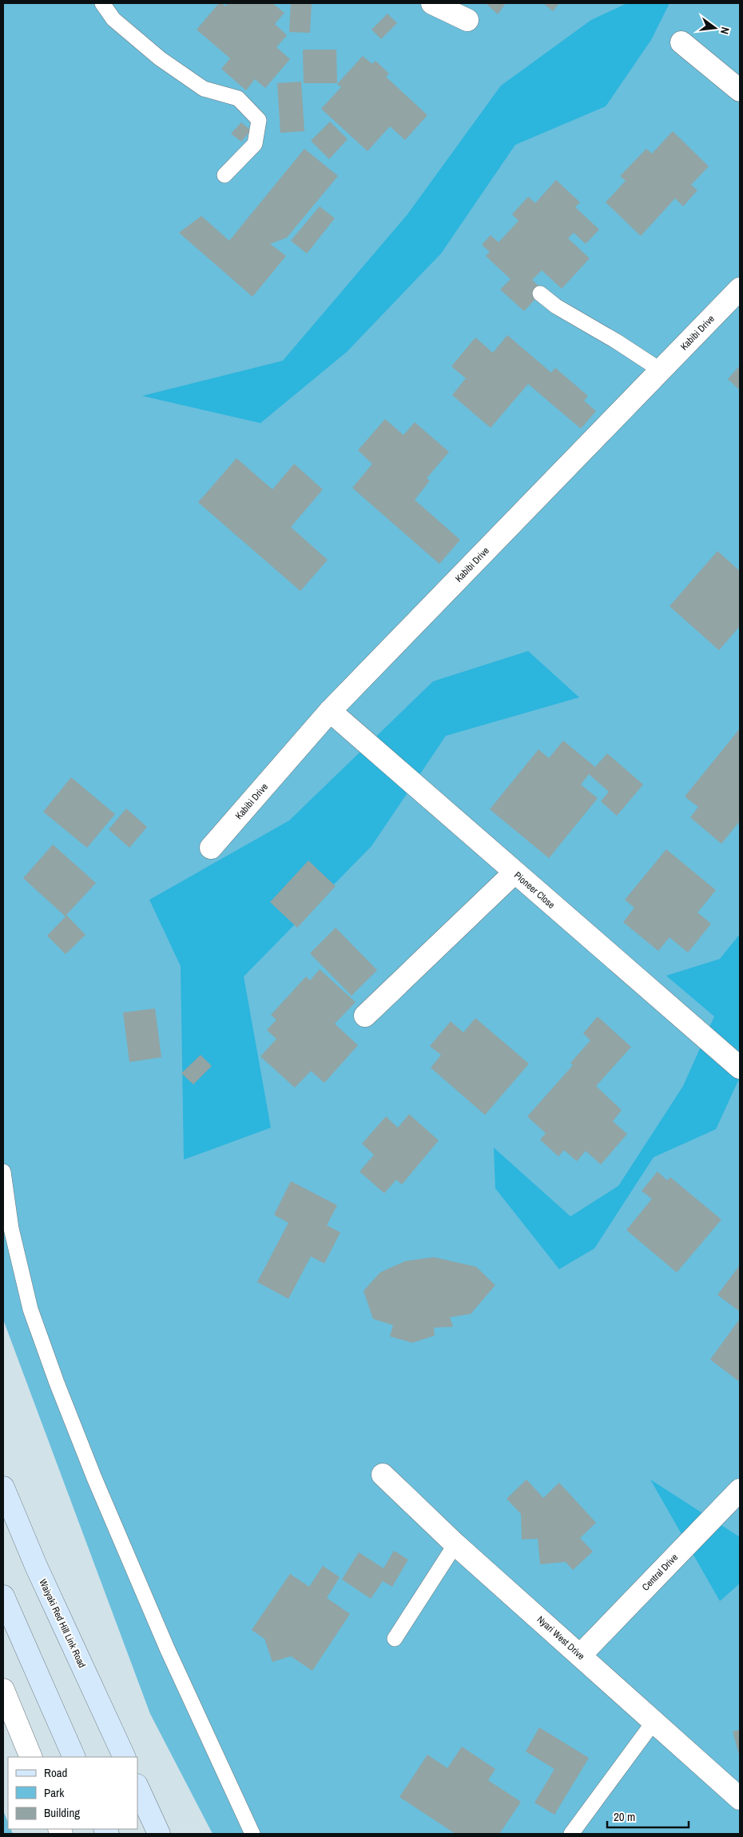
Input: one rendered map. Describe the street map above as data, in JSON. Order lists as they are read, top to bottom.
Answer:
{
  "streets": {
    "main road": ["Waiyaki Red Hill Link Road"],
    "street": [
      "Kabibi Drive",
      "Pioneer Close",
      "Central Drive",
      "Nyari West Drive"
    ]
  },
  "crossings": [
    ["Kabibi Drive", "Pioneer Close"],
    ["Central Drive", "Nyari West Drive"]
  ],
  "legend": ["Road", "Park", "Building"],
  "scale_bar": "20 m",
  "north": "right"
}
